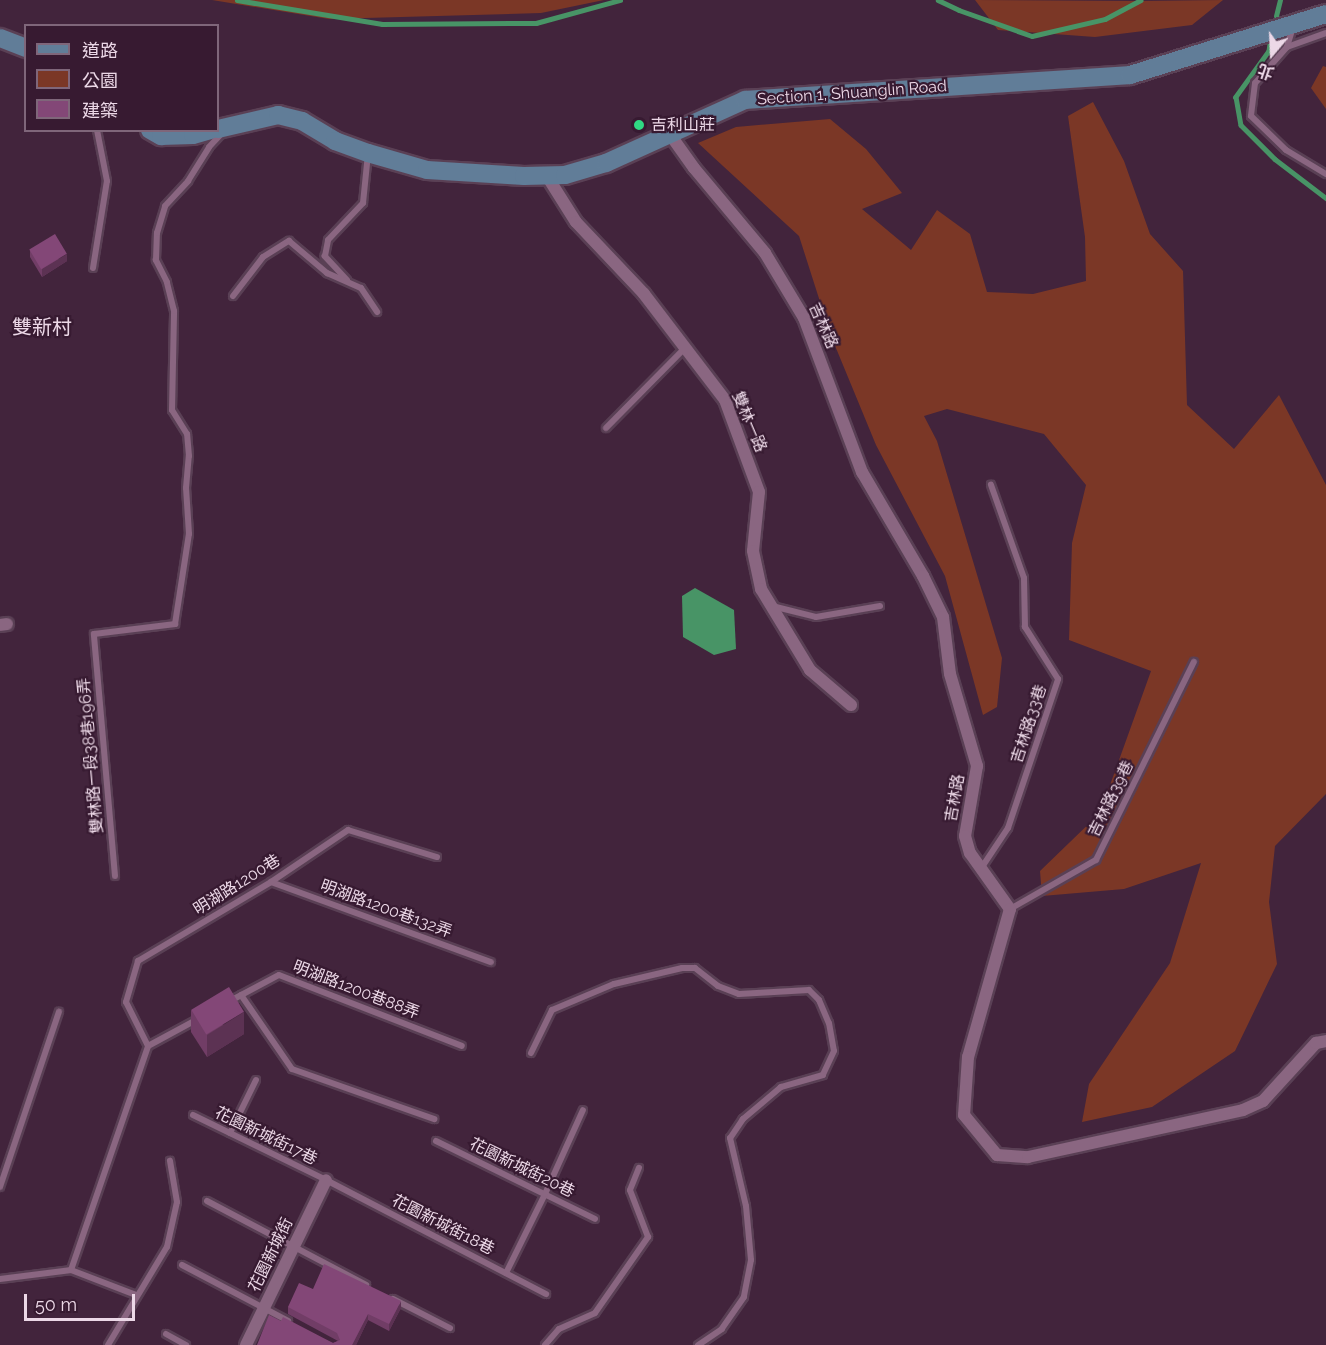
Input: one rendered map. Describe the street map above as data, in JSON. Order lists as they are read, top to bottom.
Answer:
{
  "streets": {
    "street": [
      "Section 1, Shuanglin Road",
      "吉林路",
      "雙林一路",
      "花園新城街"
    ],
    "lane": [
      "吉林路33巷",
      "雙林路一段38巷196弄",
      "吉林路39巷",
      "明湖路1200巷",
      "明湖路1200巷132弄",
      "明湖路1200巷88弄",
      "花園新城街17巷",
      "花園新城街20巷",
      "花園新城街18巷"
    ]
  },
  "crossings": [
    ["Section 1, Shuanglin Road", "吉林路"],
    ["Section 1, Shuanglin Road", "雙林一路"],
    ["吉林路", "吉林路33巷"],
    ["吉林路", "吉林路39巷"],
    ["明湖路1200巷", "明湖路1200巷132弄"],
    ["花園新城街17巷", "花園新城街18巷"],
    ["花園新城街17巷", "花園新城街"],
    ["花園新城街18巷", "花園新城街"]
  ],
  "districts": ["雙新村"],
  "places": ["吉利山莊"],
  "legend": ["道路", "公園", "建築"],
  "scale_bar": "50 m",
  "north": "bottom"
}
